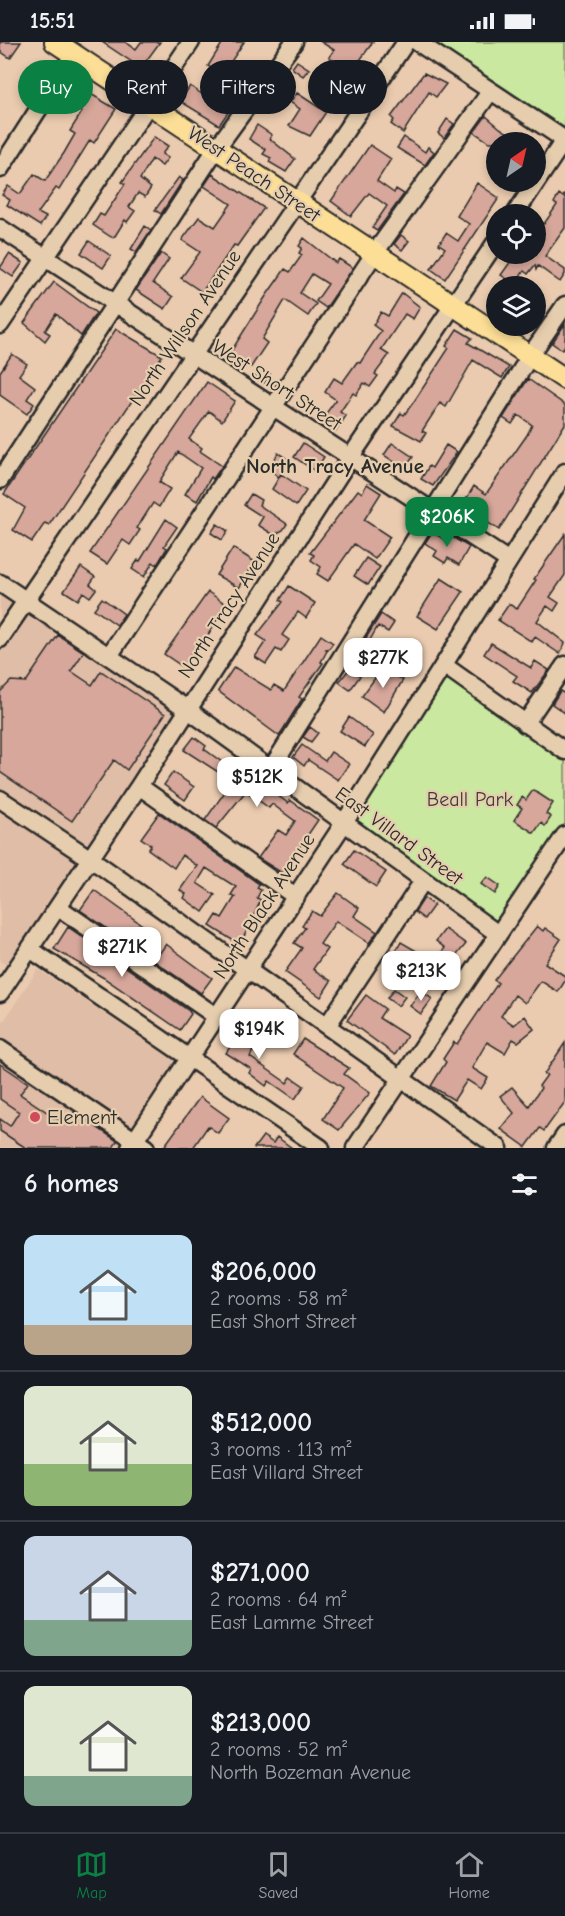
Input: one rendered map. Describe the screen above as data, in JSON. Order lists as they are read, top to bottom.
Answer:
{
  "streets": {
    "main road": ["West Peach Street"],
    "street": [
      "North Willson Avenue",
      "West Short Street",
      "North Tracy Avenue",
      "East Villard Street",
      "North Black Avenue"
    ]
  },
  "crossings": [
    ["West Peach Street", "North Willson Avenue"],
    ["West Peach Street", "North Tracy Avenue"],
    ["North Willson Avenue", "West Short Street"],
    ["North Willson Avenue", "East Villard Street"],
    ["West Short Street", "North Tracy Avenue"],
    ["West Short Street", "North Black Avenue"],
    ["North Tracy Avenue", "East Villard Street"],
    ["East Villard Street", "North Black Avenue"]
  ],
  "districts": ["North Tracy Avenue"],
  "parks": ["Beall Park"],
  "places": ["Element"],
  "north": "top right",
  "page": {
    "status": "15:51",
    "chip": [
      "Buy",
      "Rent",
      "Filters",
      "New"
    ],
    "price": [
      "$206K",
      "$277K",
      "$512K",
      "$271K",
      "$213K",
      "$194K"
    ],
    "heading": "6 homes",
    "list": [
      {
        "name": "$206,000",
        "note": "2 rooms · 58 m² · East Short Street"
      },
      {
        "name": "$512,000",
        "note": "3 rooms · 113 m² · East Villard Street"
      },
      {
        "name": "$271,000",
        "note": "2 rooms · 64 m² · East Lamme Street"
      },
      {
        "name": "$213,000",
        "note": "2 rooms · 52 m² · North Bozeman Avenue"
      }
    ],
    "tabs": ["Map", "Saved", "Home"]
  }
}
